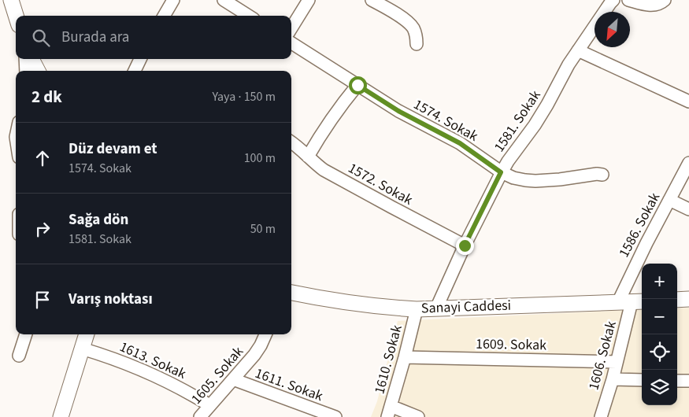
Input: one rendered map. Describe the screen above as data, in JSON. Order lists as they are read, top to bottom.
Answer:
{
  "streets": {
    "street": [
      "1574. Sokak",
      "1581. Sokak",
      "1572. Sokak",
      "1586. Sokak",
      "Sanayi Caddesi",
      "1609. Sokak",
      "1606. Sokak",
      "1610. Sokak",
      "1613. Sokak",
      "1605. Sokak",
      "1611. Sokak"
    ]
  },
  "crossings": [
    ["1574. Sokak", "1581. Sokak"],
    ["1581. Sokak", "1572. Sokak"],
    ["1581. Sokak", "Sanayi Caddesi"],
    ["1586. Sokak", "Sanayi Caddesi"],
    ["1586. Sokak", "1606. Sokak"],
    ["Sanayi Caddesi", "1606. Sokak"],
    ["Sanayi Caddesi", "1610. Sokak"],
    ["1609. Sokak", "1606. Sokak"],
    ["1609. Sokak", "1610. Sokak"],
    ["1613. Sokak", "1605. Sokak"],
    ["1605. Sokak", "1611. Sokak"]
  ],
  "north": "bottom left",
  "page": {
    "search": "Burada ara",
    "heading": ["2 dk", "Yaya · 150 m"],
    "list": [
      ["Düz devam et", "1574. Sokak", "100 m"],
      ["Sağa dön", "1581. Sokak", "50 m"],
      "Varış noktası"
    ],
    "map_buttons": ["+", "−"]
  }
}
